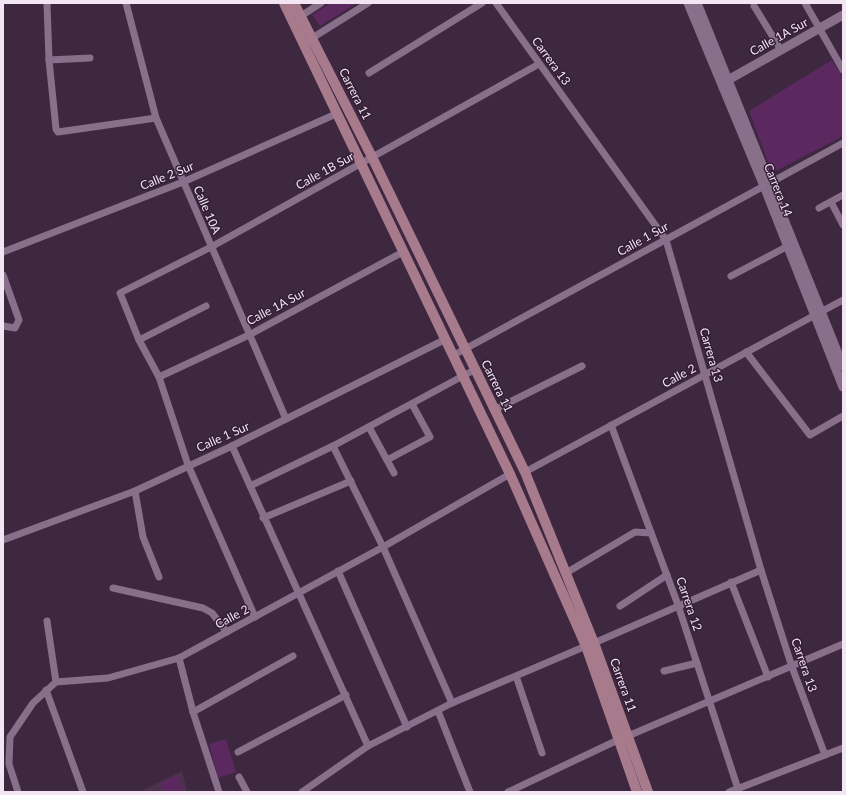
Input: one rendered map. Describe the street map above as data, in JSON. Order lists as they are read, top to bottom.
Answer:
{
  "streets": {
    "main road": ["Carrera 11"],
    "street": [
      "Calle 1A Sur",
      "Carrera 13",
      "Calle 1B Sur",
      "Calle 2 Sur",
      "Carrera 14",
      "Calle 10A",
      "Calle 1 Sur",
      "Calle 2",
      "Carrera 12"
    ]
  },
  "crossings": [
    ["Calle 1A Sur", "Carrera 11"],
    ["Calle 1A Sur", "Carrera 14"],
    ["Calle 1A Sur", "Calle 10A"],
    ["Carrera 13", "Calle 1B Sur"],
    ["Carrera 13", "Calle 1 Sur"],
    ["Carrera 13", "Calle 2"],
    ["Carrera 11", "Calle 1B Sur"],
    ["Carrera 11", "Calle 2 Sur"],
    ["Carrera 11", "Calle 1 Sur"],
    ["Carrera 11", "Calle 2"],
    ["Calle 1B Sur", "Calle 10A"],
    ["Calle 2 Sur", "Calle 10A"],
    ["Carrera 14", "Calle 1 Sur"],
    ["Carrera 14", "Calle 2"],
    ["Calle 10A", "Calle 1 Sur"],
    ["Calle 2", "Carrera 12"]
  ]
}
